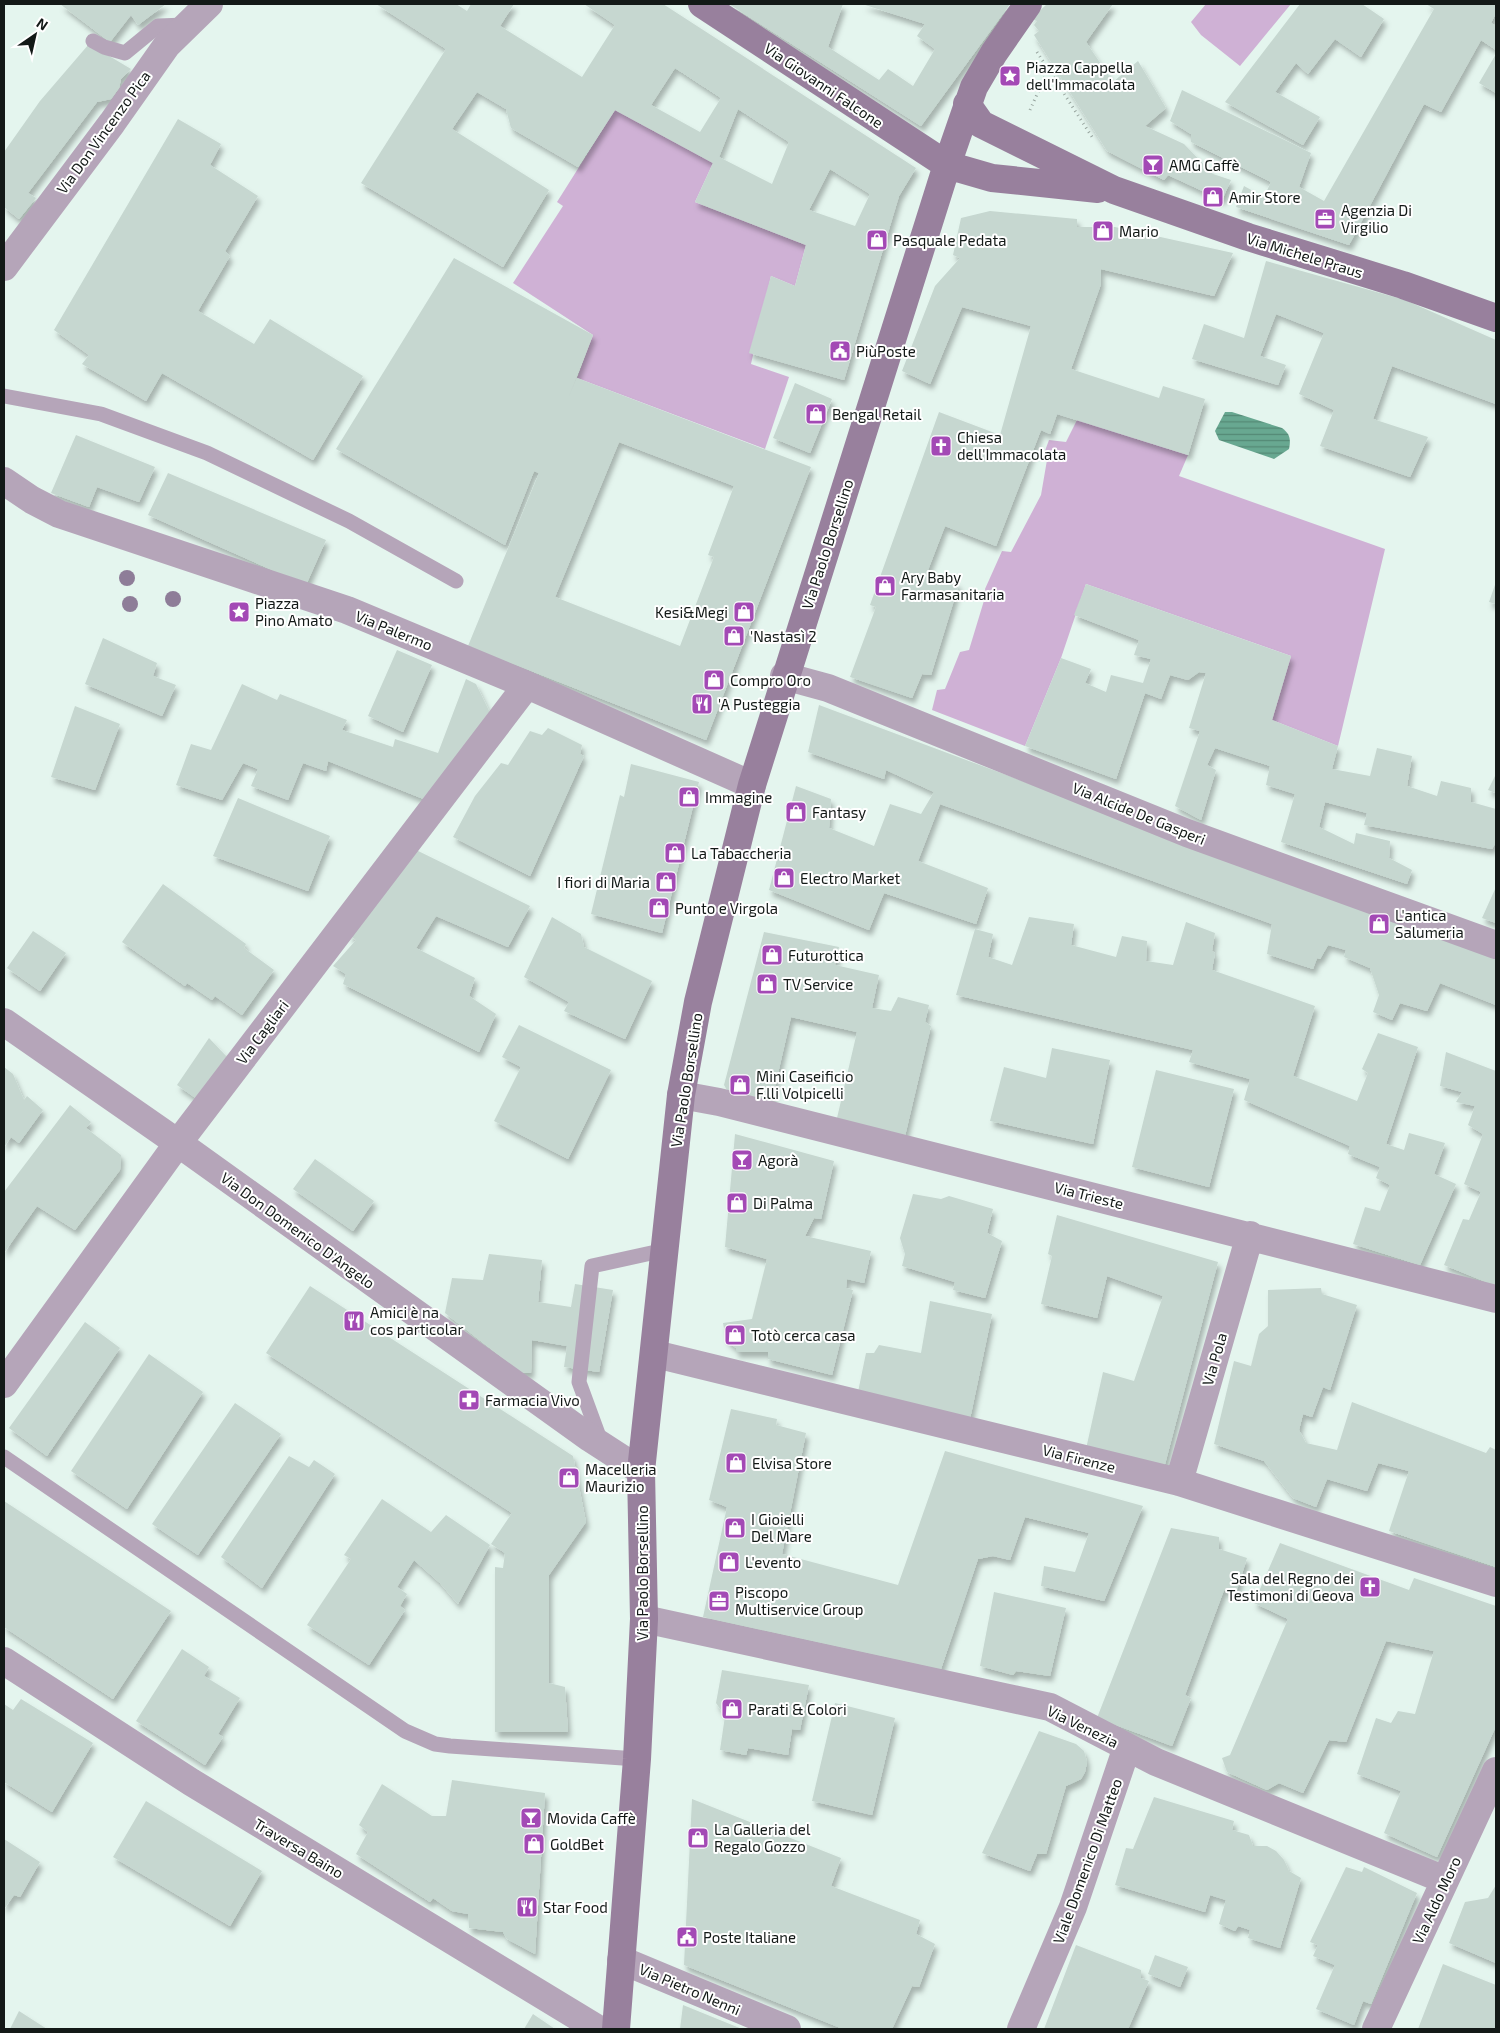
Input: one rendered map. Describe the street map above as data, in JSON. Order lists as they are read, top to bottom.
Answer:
{
  "streets": {
    "street": [
      "Via Giovanni Falcone",
      "Via Don Vincenzo Pica",
      "Via Michele Praus",
      "Via Paolo Borsellino",
      "Via Palermo",
      "Via Alcide De Gasperi",
      "Via Cagliari",
      "Via Trieste",
      "Via Don Domenico D'Angelo",
      "Via Pola",
      "Via Firenze",
      "Via Venezia",
      "Traversa Baino",
      "Viale Domenico Di Matteo",
      "Via Aldo Moro",
      "Via Pietro Nenni"
    ]
  },
  "crossings": [
    ["Via Giovanni Falcone", "Via Michele Praus"],
    ["Via Giovanni Falcone", "Via Paolo Borsellino"],
    ["Via Michele Praus", "Via Paolo Borsellino"],
    ["Via Paolo Borsellino", "Via Palermo"],
    ["Via Paolo Borsellino", "Via Alcide De Gasperi"],
    ["Via Paolo Borsellino", "Via Trieste"],
    ["Via Paolo Borsellino", "Via Don Domenico D'Angelo"],
    ["Via Paolo Borsellino", "Via Firenze"],
    ["Via Paolo Borsellino", "Via Venezia"],
    ["Via Paolo Borsellino", "Via Pietro Nenni"],
    ["Via Palermo", "Via Cagliari"],
    ["Via Cagliari", "Via Don Domenico D'Angelo"],
    ["Via Trieste", "Via Pola"],
    ["Via Pola", "Via Firenze"],
    ["Via Venezia", "Viale Domenico Di Matteo"],
    ["Via Venezia", "Via Aldo Moro"]
  ],
  "places": {
    "place": ["Piazza Cappella dell'Immacolata", "Piazza Pino Amato"],
    "bar": ["AMG Caffè", "Agorà", "Movida Caffè"],
    "shop": [
      "Amir Store",
      "Mario",
      "Pasquale Pedata",
      "Bengal Retail",
      "Ary Baby Farmasanitaria",
      "Kesi&Megi",
      "'Nastasì 2",
      "Compro Oro",
      "Immagine",
      "Fantasy",
      "La Tabaccheria",
      "Electro Market",
      "I fiori di Maria",
      "Punto e Virgola",
      "L'antica Salumeria",
      "Futurottica",
      "TV Service",
      "Mini Caseificio F.lli Volpicelli",
      "Di Palma",
      "Totò cerca casa",
      "Elvisa Store",
      "Macelleria Maurizio",
      "I Gioielli Del Mare",
      "L'evento",
      "Parati & Colori",
      "La Galleria del Regalo Gozzo",
      "GoldBet"
    ],
    "office": ["Agenzia Di Virgilio", "Piscopo Multiservice Group"],
    "public building": ["PiùPoste", "Poste Italiane"],
    "church": ["Chiesa dell'Immacolata", "Sala del Regno dei Testimoni di Geova"],
    "restaurant": ["'A Pusteggia", "Amici è na cos particolar", "Star Food"],
    "pharmacy": ["Farmacia Vivo"]
  },
  "north": "top right"
}
